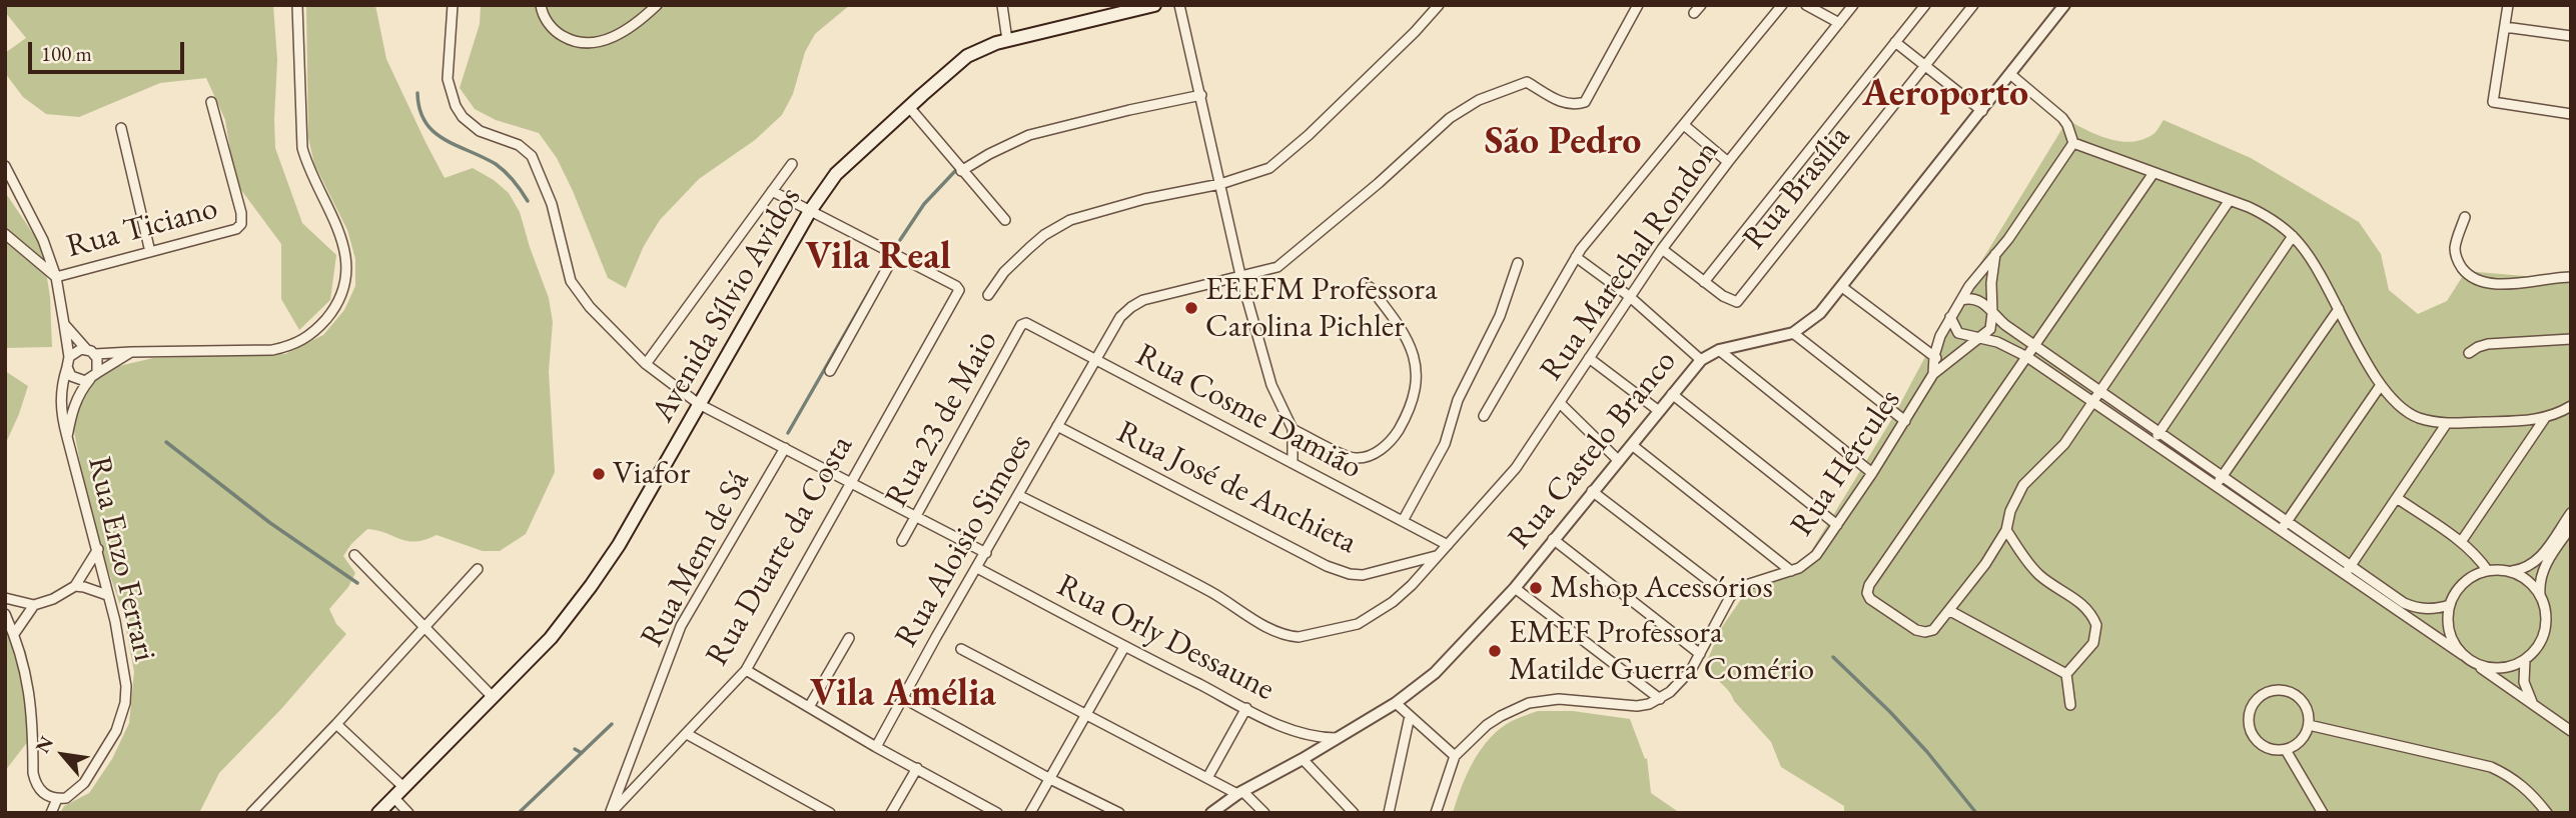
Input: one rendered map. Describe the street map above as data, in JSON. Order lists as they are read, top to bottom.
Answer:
{
  "streets": {
    "main road": ["Avenida Sílvio Avidos"],
    "street": [
      "Rua Brasília",
      "Rua Ticiano",
      "Rua Marechal Rondon",
      "Rua Cosme Damião",
      "Rua 23 de Maio",
      "Rua Castelo Branco",
      "Rua Hércules",
      "Rua José de Anchieta",
      "Rua Aloisio Simoes",
      "Rua Duarte da Costa",
      "Rua Enzo Ferrari",
      "Rua Mem de Sá",
      "Rua Orly Dessaune"
    ]
  },
  "crossings": [
    ["Rua Ticiano", "Rua Enzo Ferrari"],
    ["Rua Marechal Rondon", "Rua Cosme Damião"],
    ["Rua Marechal Rondon", "Rua José de Anchieta"],
    ["Rua Marechal Rondon", "Rua Aloisio Simoes"],
    ["Rua Cosme Damião", "Rua 23 de Maio"],
    ["Rua Cosme Damião", "Rua Aloisio Simoes"],
    ["Rua Castelo Branco", "Rua Orly Dessaune"],
    ["Rua José de Anchieta", "Rua Aloisio Simoes"],
    ["Rua Aloisio Simoes", "Rua Orly Dessaune"],
    ["Rua Duarte da Costa", "Rua Mem de Sá"]
  ],
  "districts": [
    "Aeroporto",
    "São Pedro",
    "Vila Real",
    "Vila Amélia"
  ],
  "places": [
    "EEEFM Professora Carolina Pichler",
    "Viafor",
    "Mshop Acessórios",
    "EMEF Professora Matilde Guerra Comério"
  ],
  "scale_bar": "100 m",
  "north": "top left"
}
